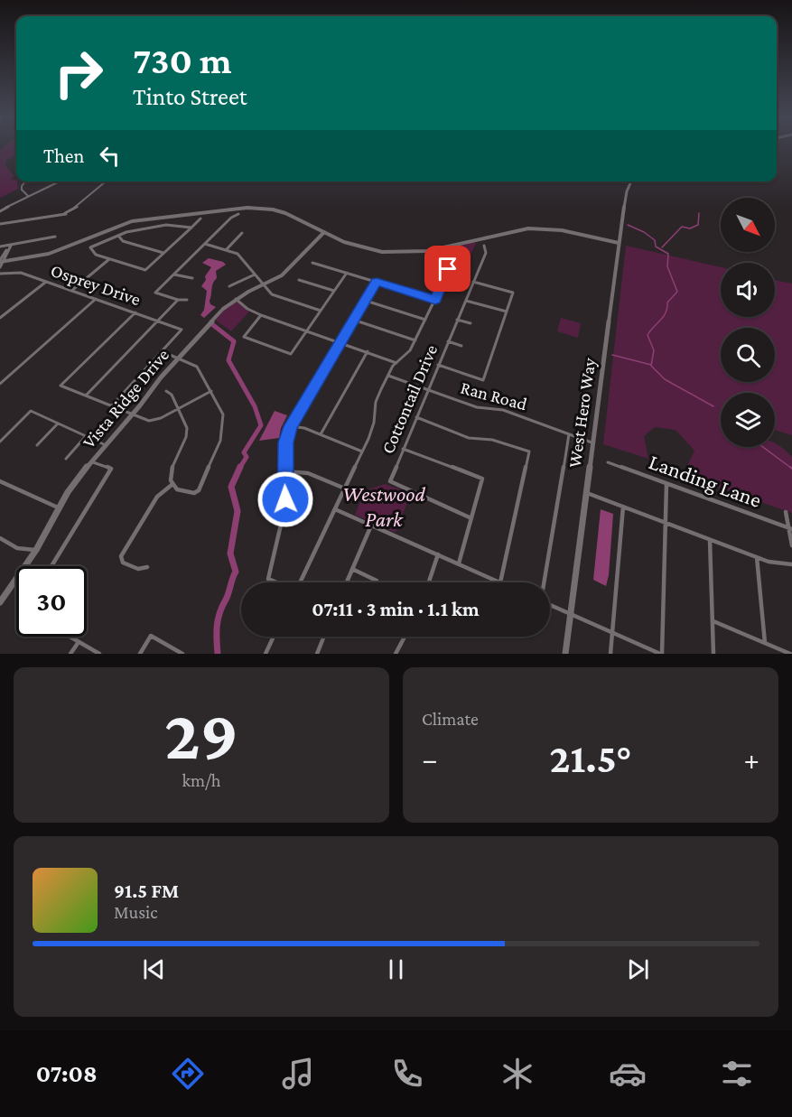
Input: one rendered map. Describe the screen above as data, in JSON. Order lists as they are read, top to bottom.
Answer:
{
  "streets": {
    "street": [
      "Osprey Drive",
      "Ran Road",
      "Vista Ridge Drive",
      "Cottontail Drive",
      "West Hero Way",
      "Landing Lane"
    ]
  },
  "crossings": [
    ["Ran Road", "Cottontail Drive"],
    ["Ran Road", "West Hero Way"]
  ],
  "parks": ["Westwood Park"],
  "north": "bottom right",
  "page": {
    "turn": ["730 m", "Tinto Street"],
    "then": "Then",
    "limit": "30",
    "trip": "07:11 · 3 min · 1.1 km",
    "tile": [
      ["29", "km/h"],
      "Climate"
    ],
    "heat": ["−", "21.5°", "+"],
    "song": ["91.5 FM", "Music"],
    "tabs": "07:08"
  }
}
